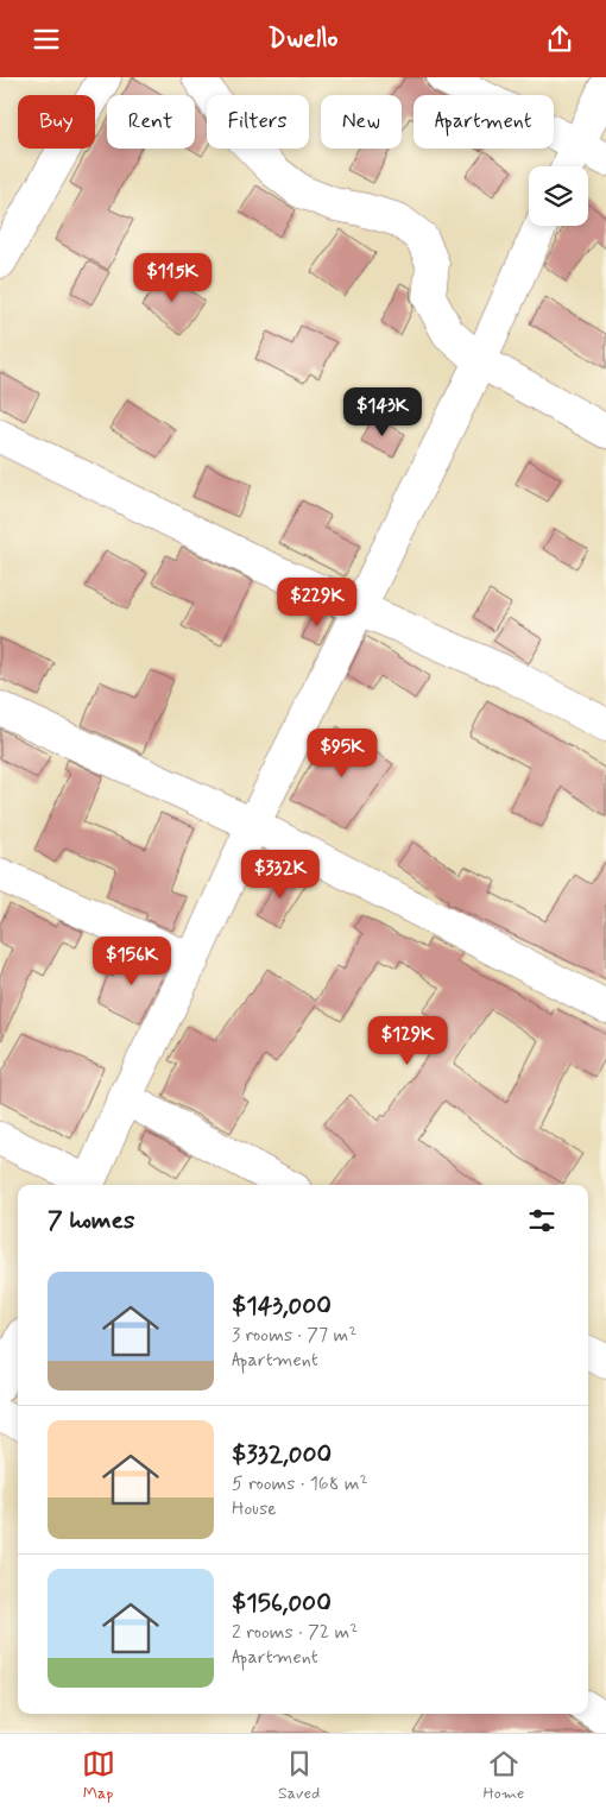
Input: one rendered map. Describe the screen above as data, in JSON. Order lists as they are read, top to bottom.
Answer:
{
  "page": {
    "header": "Dwello",
    "chip": [
      "Buy",
      "Rent",
      "Filters",
      "New",
      "Apartment"
    ],
    "price": [
      "$115K",
      "$143K",
      "$229K",
      "$95K",
      "$332K",
      "$156K",
      "$129K"
    ],
    "heading": "7 homes",
    "list": [
      {
        "name": "$143,000",
        "note": "3 rooms · 77 m² · Apartment"
      },
      {
        "name": "$332,000",
        "note": "5 rooms · 168 m² · House"
      },
      {
        "name": "$156,000",
        "note": "2 rooms · 72 m² · Apartment"
      }
    ],
    "tabs": ["Map", "Saved", "Home"]
  }
}
